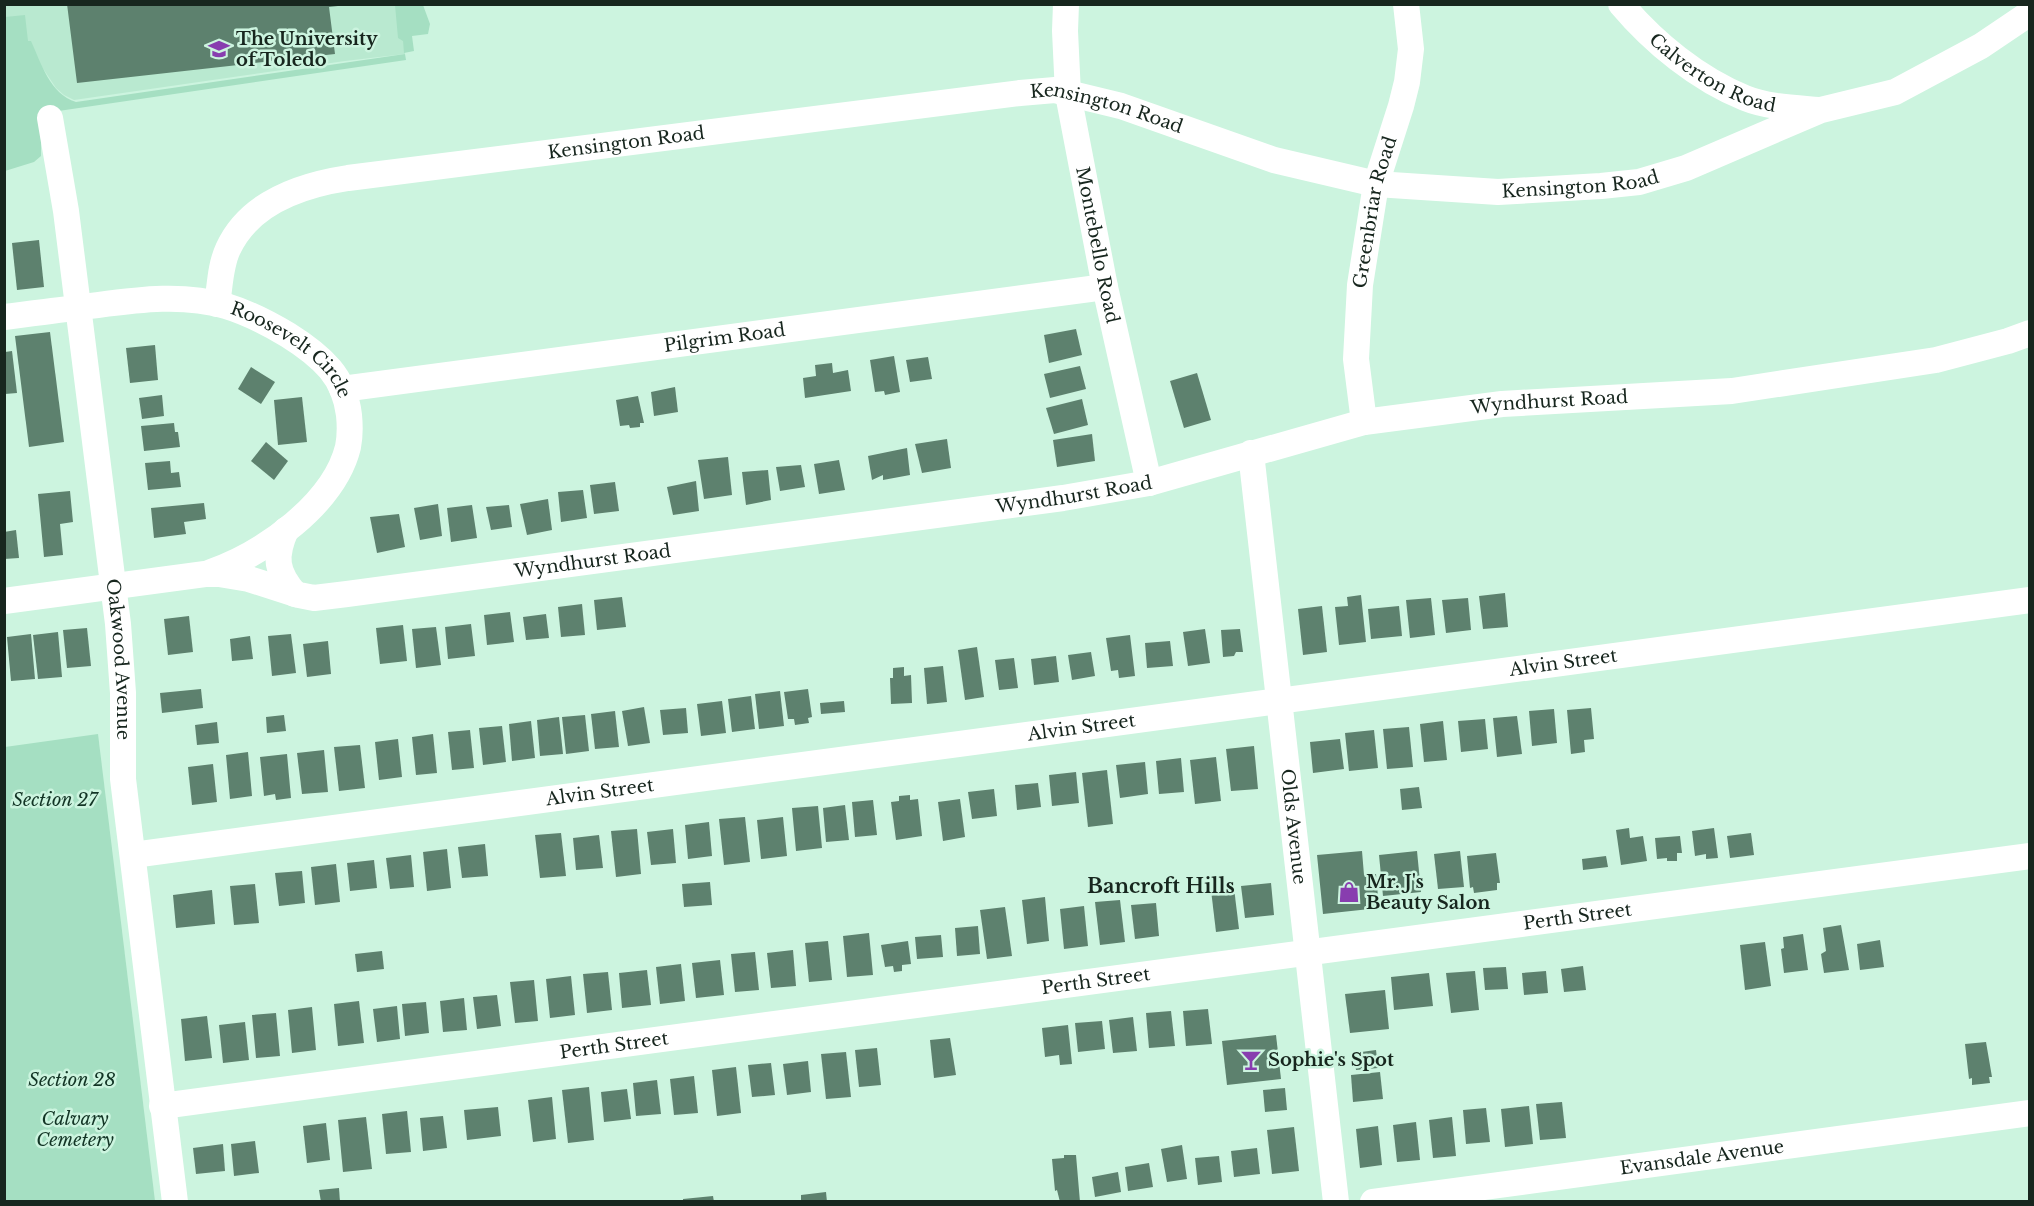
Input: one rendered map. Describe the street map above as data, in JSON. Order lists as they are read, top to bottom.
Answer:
{
  "streets": {
    "street": [
      "Calverton Road",
      "Kensington Road",
      "Greenbriar Road",
      "Montebello Road",
      "Pilgrim Road",
      "Roosevelt Circle",
      "Wyndhurst Road",
      "Oakwood Avenue",
      "Alvin Street",
      "Olds Avenue",
      "Perth Street",
      "Evansdale Avenue"
    ]
  },
  "crossings": [
    ["Calverton Road", "Kensington Road"],
    ["Kensington Road", "Greenbriar Road"],
    ["Kensington Road", "Montebello Road"],
    ["Kensington Road", "Roosevelt Circle"],
    ["Greenbriar Road", "Wyndhurst Road"],
    ["Montebello Road", "Pilgrim Road"],
    ["Montebello Road", "Wyndhurst Road"],
    ["Pilgrim Road", "Roosevelt Circle"],
    ["Roosevelt Circle", "Wyndhurst Road"],
    ["Roosevelt Circle", "Oakwood Avenue"],
    ["Wyndhurst Road", "Oakwood Avenue"],
    ["Wyndhurst Road", "Olds Avenue"],
    ["Oakwood Avenue", "Alvin Street"],
    ["Oakwood Avenue", "Perth Street"],
    ["Alvin Street", "Olds Avenue"],
    ["Olds Avenue", "Perth Street"]
  ],
  "districts": ["Bancroft Hills"],
  "parks": ["Section 27", "Section 28", "Calvary Cemetery"],
  "places": {
    "school or university": ["The University of Toledo"],
    "shop": ["Mr. J's Beauty Salon"],
    "bar": ["Sophie's Spot"]
  }
}
